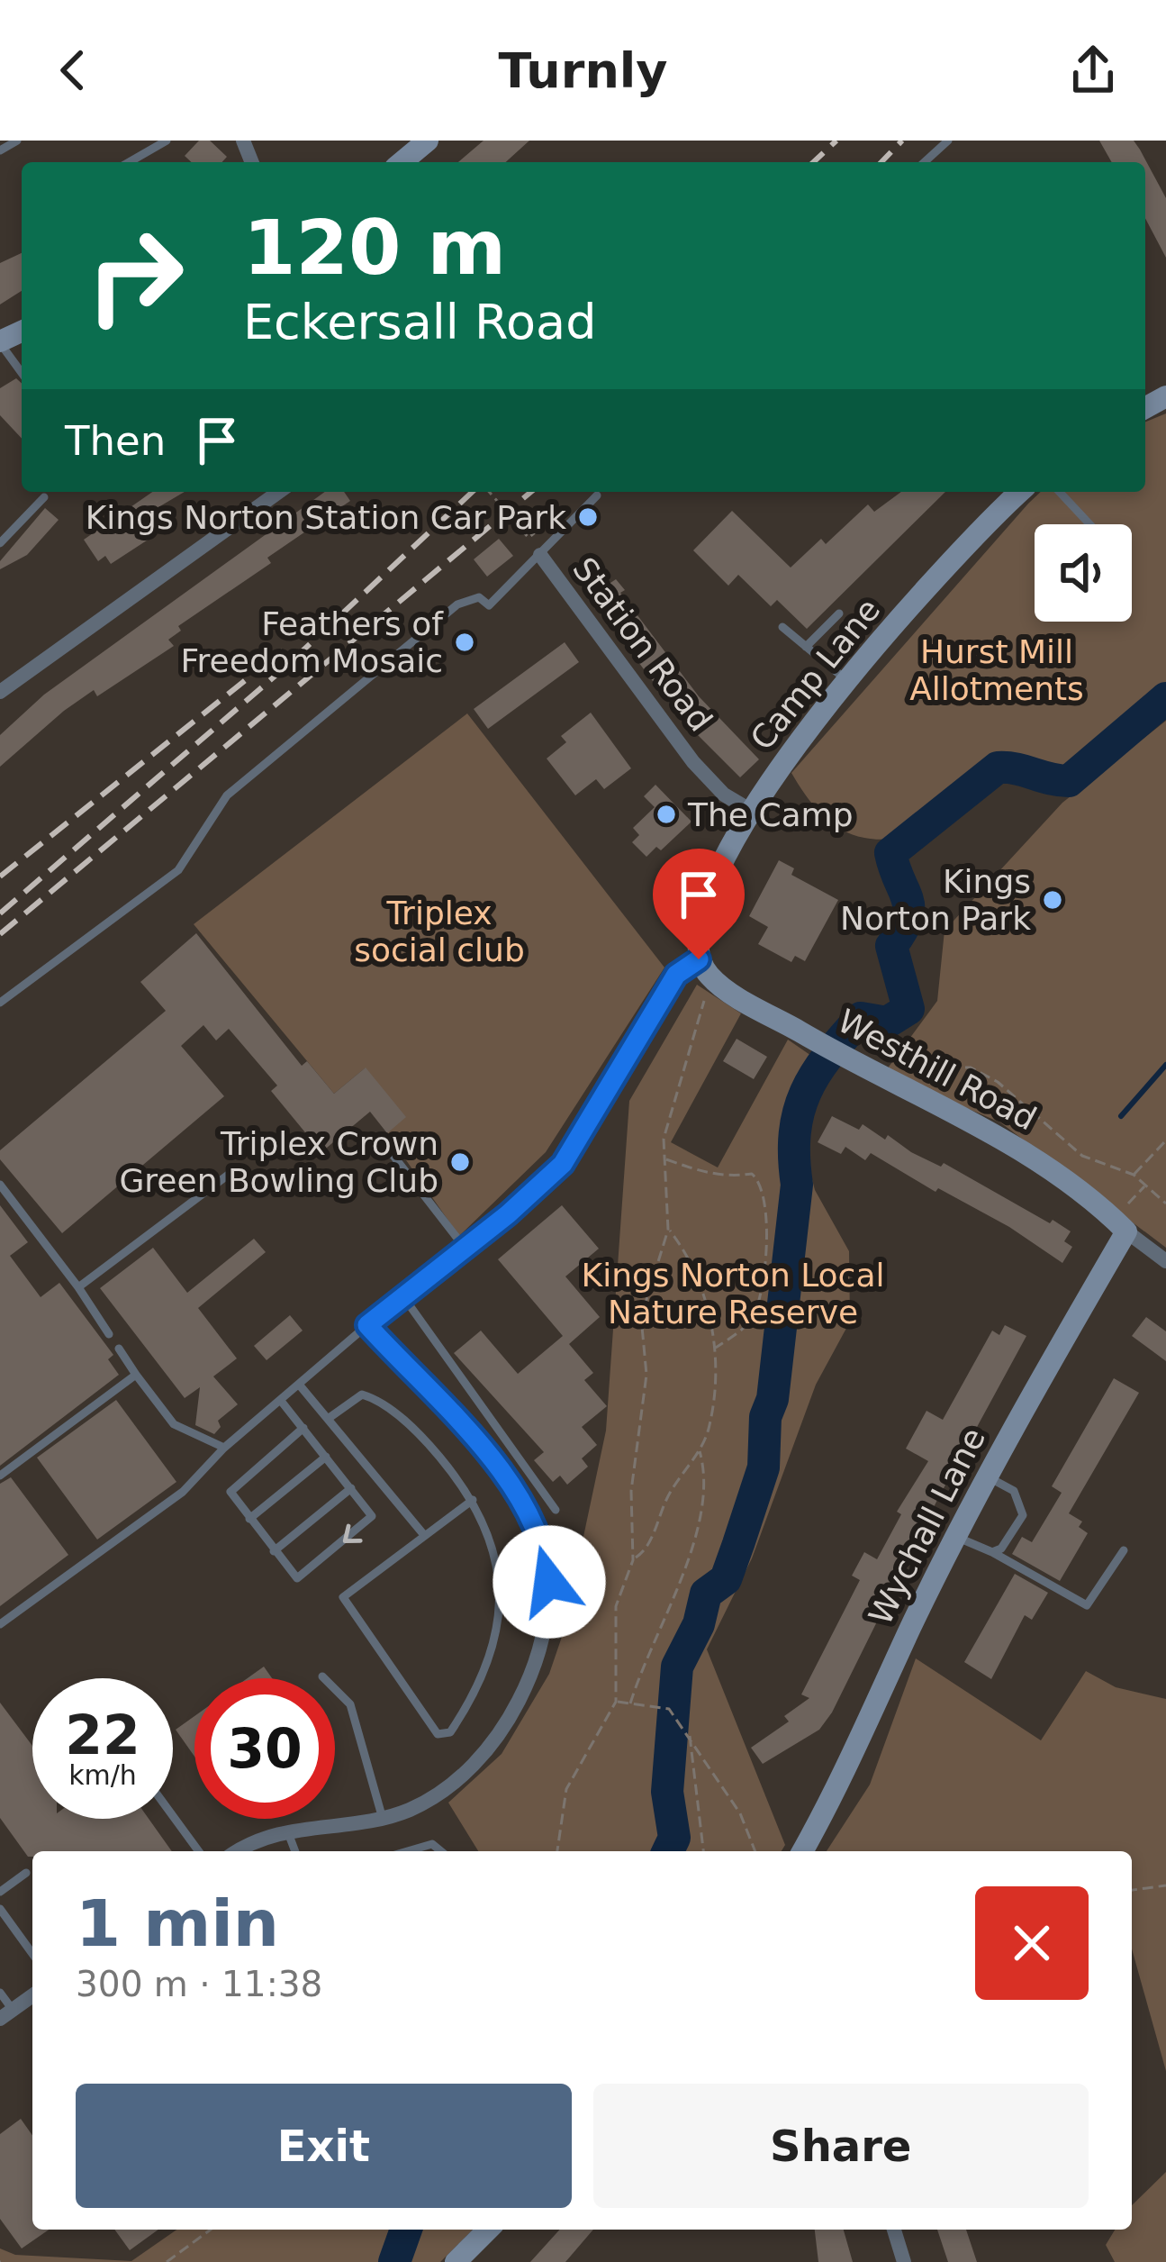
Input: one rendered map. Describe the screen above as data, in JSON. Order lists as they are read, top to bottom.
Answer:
{
  "streets": {
    "street": [
      "Station Road",
      "Camp Lane",
      "Westhill Road",
      "Wychall Lane"
    ]
  },
  "crossings": [
    ["Station Road", "Camp Lane"],
    ["Camp Lane", "Westhill Road"],
    ["Westhill Road", "Wychall Lane"]
  ],
  "parks": ["Hurst Mill Allotments", "Triplex social club", "Kings Norton Local Nature Reserve"],
  "places": [
    "Kings Norton Station Car Park",
    "Feathers of Freedom Mosaic",
    "The Camp",
    "Kings Norton Park",
    "Triplex Crown Green Bowling Club"
  ],
  "page": {
    "header": "Turnly",
    "turn": ["120 m", "Eckersall Road"],
    "then": "Then",
    "speed": "22 km/h",
    "limit": "30",
    "heading": ["1 min", "300 m · 11:38"],
    "buttons": ["Exit", "Share"]
  }
}
